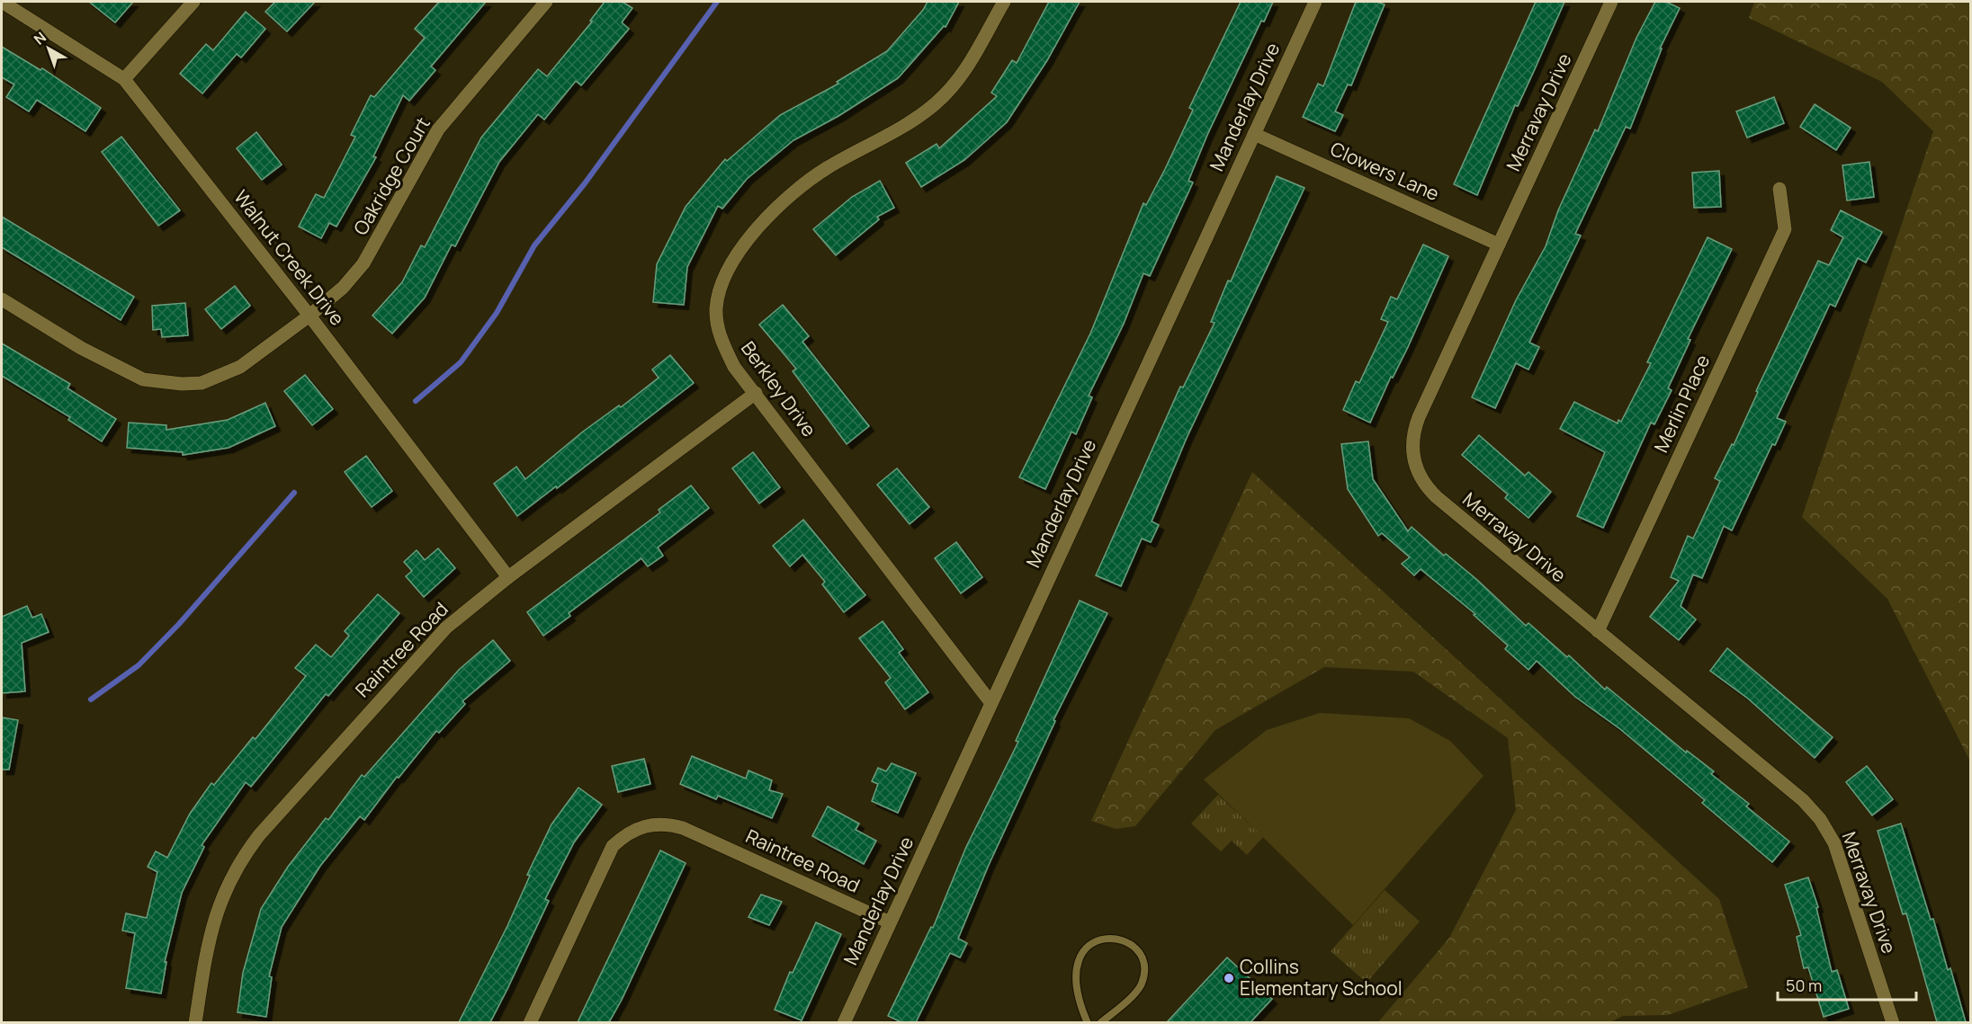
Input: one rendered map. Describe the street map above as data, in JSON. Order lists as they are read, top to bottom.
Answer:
{
  "streets": {
    "street": [
      "Manderlay Drive",
      "Merravay Drive",
      "Clowers Lane",
      "Oakridge Court",
      "Walnut Creek Drive",
      "Berkley Drive",
      "Merlin Place",
      "Raintree Road"
    ]
  },
  "crossings": [
    ["Manderlay Drive", "Clowers Lane"],
    ["Manderlay Drive", "Berkley Drive"],
    ["Manderlay Drive", "Raintree Road"],
    ["Merravay Drive", "Clowers Lane"],
    ["Merravay Drive", "Merlin Place"],
    ["Oakridge Court", "Walnut Creek Drive"],
    ["Walnut Creek Drive", "Raintree Road"],
    ["Berkley Drive", "Raintree Road"]
  ],
  "places": ["Collins Elementary School"],
  "scale_bar": "50 m",
  "north": "top left"
}
